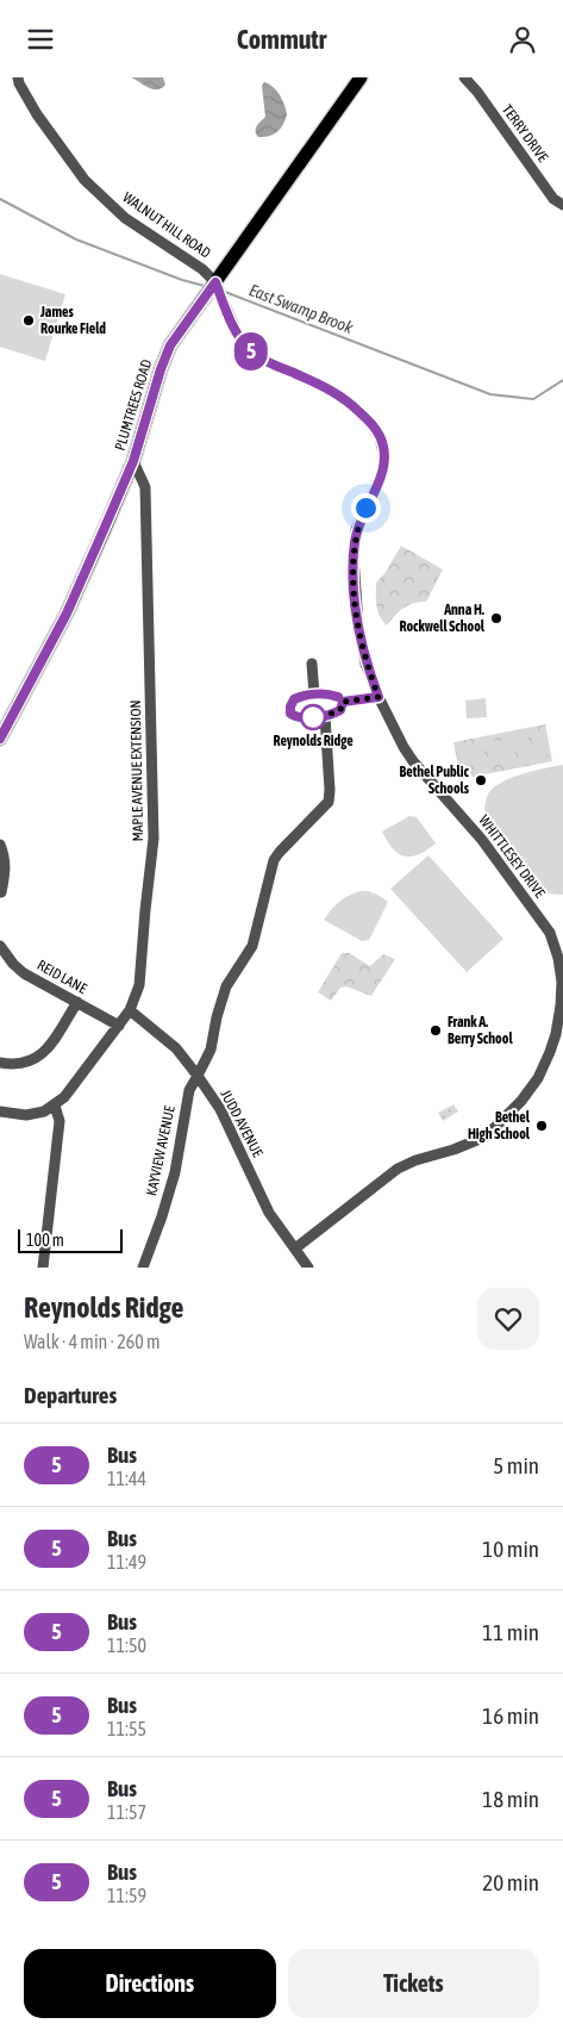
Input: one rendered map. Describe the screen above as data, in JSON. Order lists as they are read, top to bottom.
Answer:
{
  "streets": {
    "main road": ["PLUMTREES ROAD"],
    "street": [
      "TERRY DRIVE",
      "WALNUT HILL ROAD",
      "MAPLE AVENUE EXTENSION",
      "WHITTLESEY DRIVE",
      "REID LANE",
      "JUDD AVENUE",
      "KAYVIEW AVENUE"
    ]
  },
  "crossings": [
    ["WALNUT HILL ROAD", "PLUMTREES ROAD"],
    ["WALNUT HILL ROAD", "WHITTLESEY DRIVE"],
    ["PLUMTREES ROAD", "MAPLE AVENUE EXTENSION"],
    ["PLUMTREES ROAD", "WHITTLESEY DRIVE"],
    ["MAPLE AVENUE EXTENSION", "REID LANE"],
    ["MAPLE AVENUE EXTENSION", "JUDD AVENUE"],
    ["WHITTLESEY DRIVE", "JUDD AVENUE"],
    ["JUDD AVENUE", "KAYVIEW AVENUE"]
  ],
  "water": ["East Swamp Brook"],
  "places": [
    "James Rourke Field",
    "Anna H. Rockwell School",
    "Reynolds Ridge",
    "Bethel Public Schools",
    "Frank A. Berry School",
    "Bethel High School"
  ],
  "lines": ["bus line 5"],
  "scale_bar": "100 m",
  "page": {
    "header": "Commutr",
    "on_map": "5",
    "scale": "100 m",
    "heading": [
      ["Reynolds Ridge", "Walk · 4 min · 260 m"],
      "Departures"
    ],
    "list": [
      {
        "mark": "5",
        "name": "Bus",
        "note": "11:44",
        "value": "5 min"
      },
      {
        "mark": "5",
        "name": "Bus",
        "note": "11:49",
        "value": "10 min"
      },
      {
        "mark": "5",
        "name": "Bus",
        "note": "11:50",
        "value": "11 min"
      },
      {
        "mark": "5",
        "name": "Bus",
        "note": "11:55",
        "value": "16 min"
      },
      {
        "mark": "5",
        "name": "Bus",
        "note": "11:57",
        "value": "18 min"
      },
      {
        "mark": "5",
        "name": "Bus",
        "note": "11:59",
        "value": "20 min"
      }
    ],
    "buttons": ["Directions", "Tickets"]
  }
}
